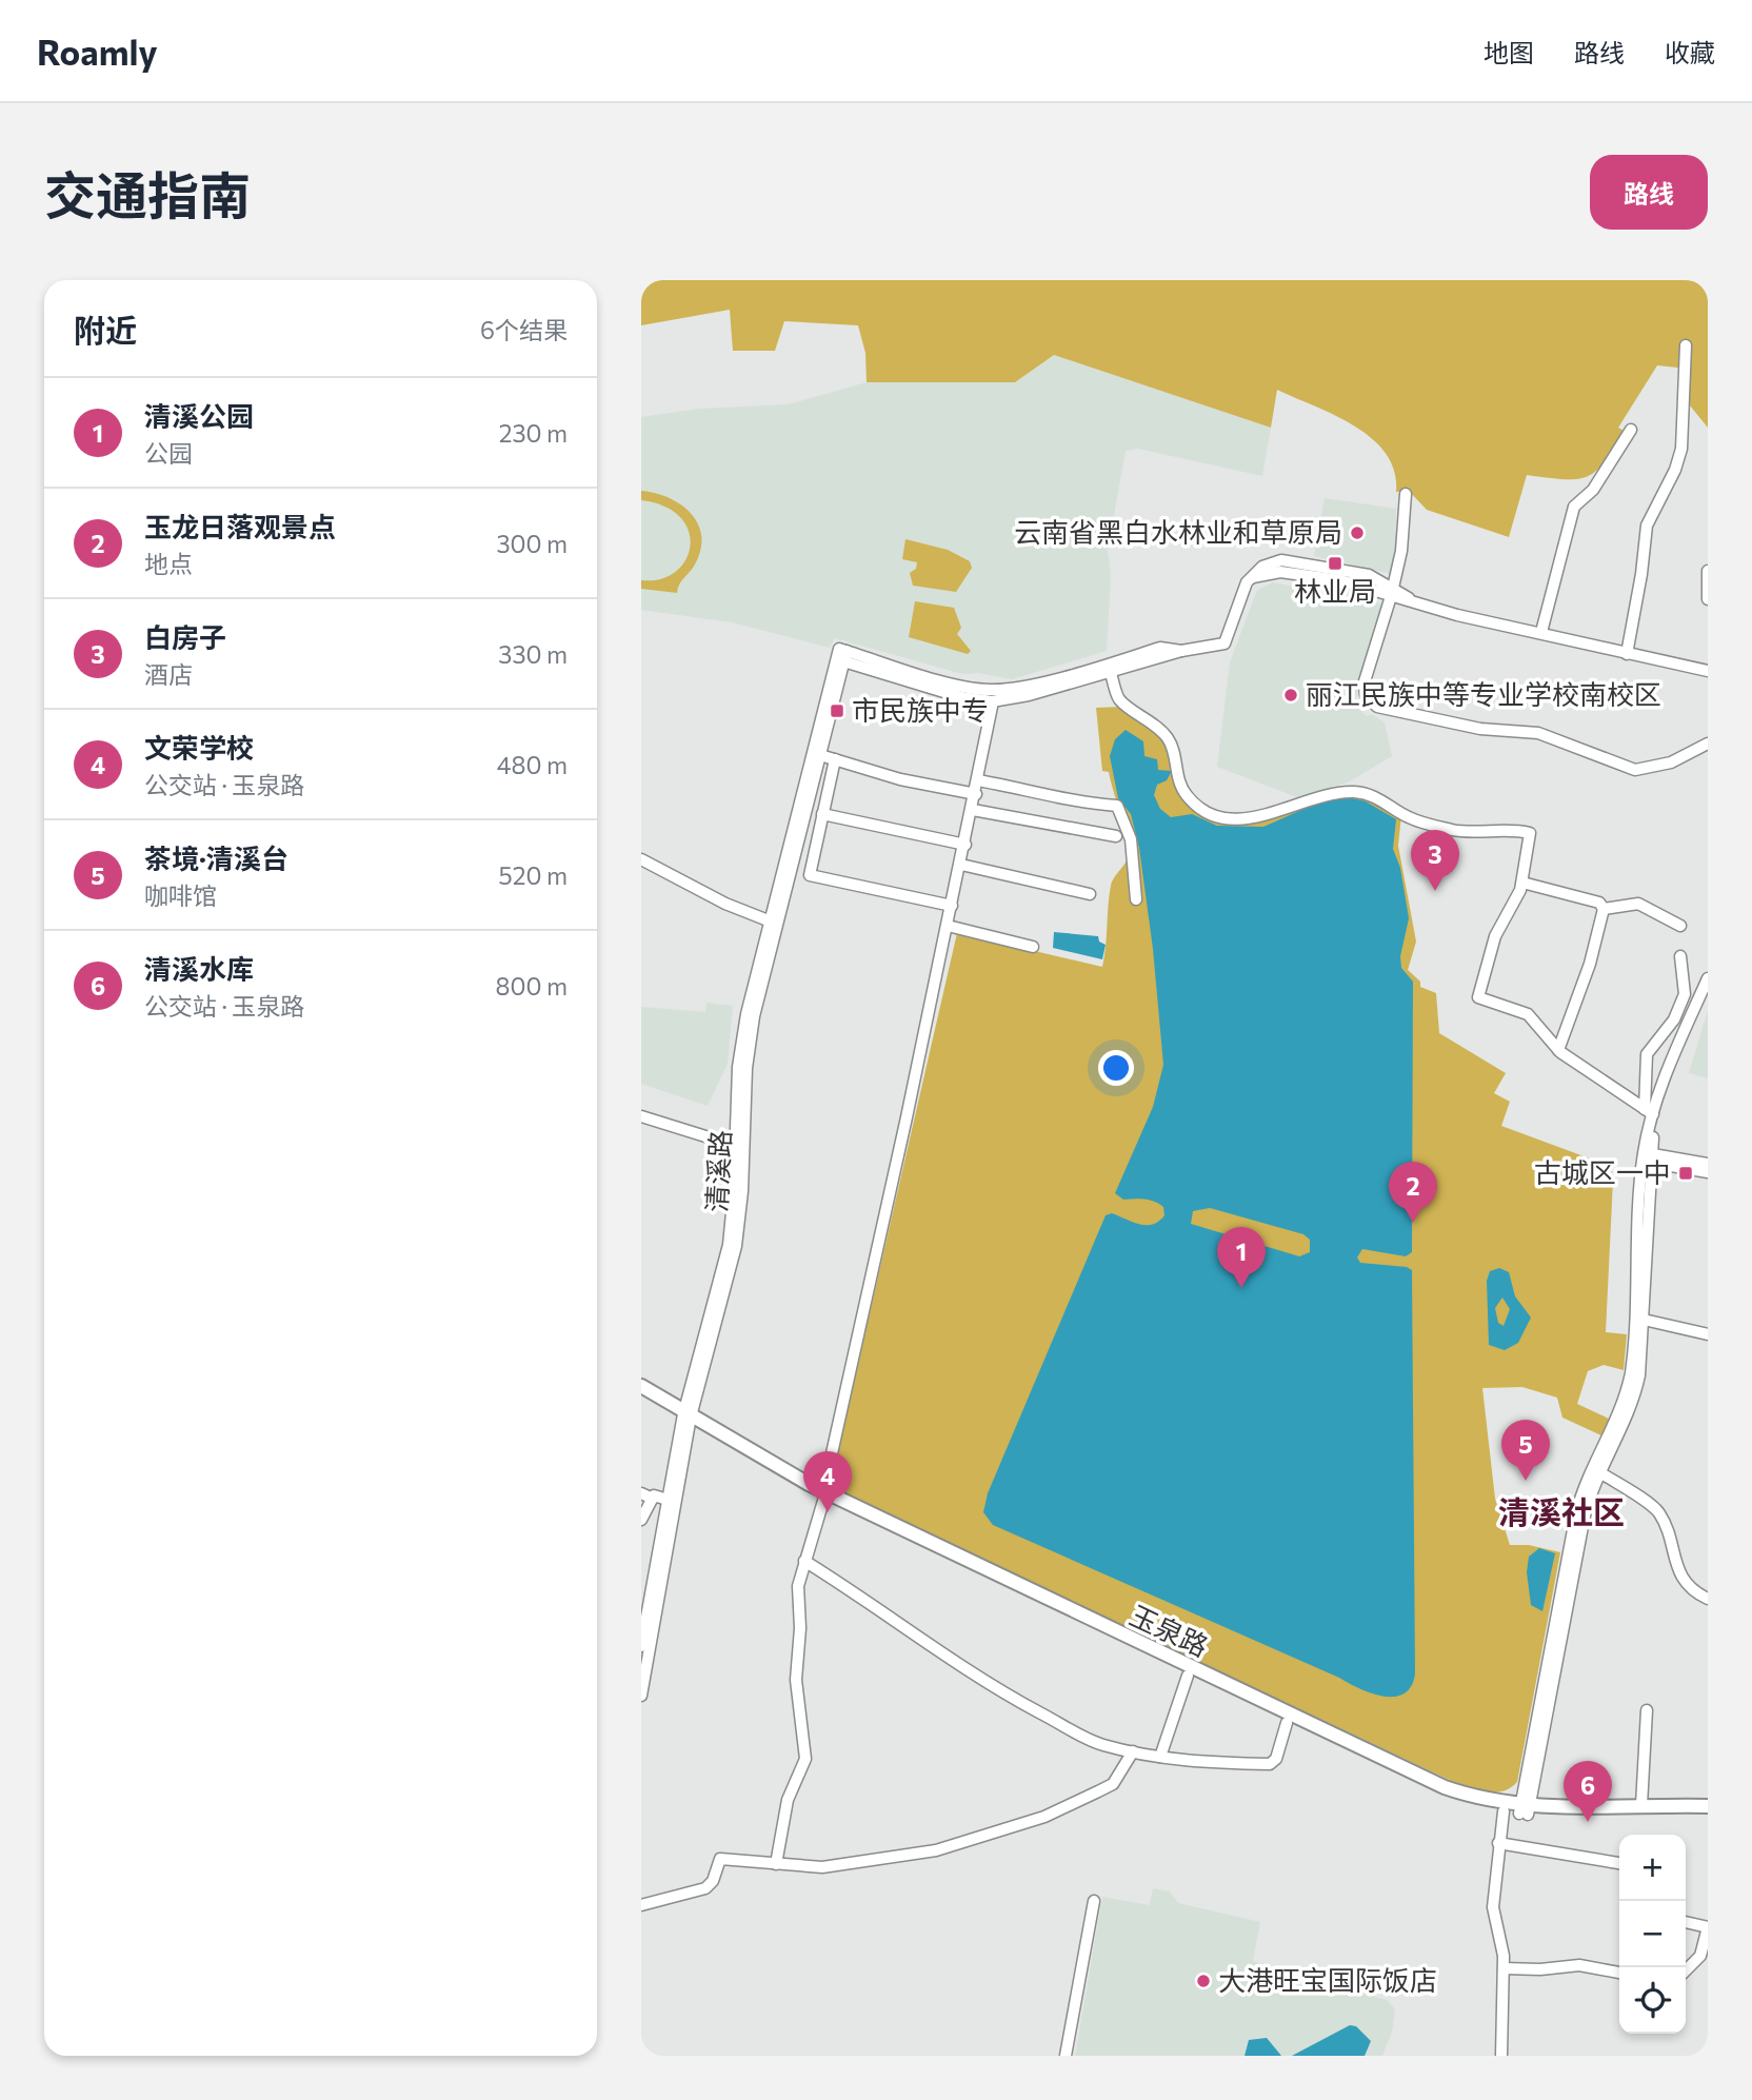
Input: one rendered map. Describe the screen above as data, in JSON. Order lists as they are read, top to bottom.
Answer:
{
  "streets": {
    "main road": ["玉泉路"],
    "street": ["清溪路"]
  },
  "crossings": [
    ["清溪路", "玉泉路"]
  ],
  "districts": ["清溪社区"],
  "places": {
    "other": ["云南省黑白水林业和草原局", "丽江民族中等专业学校南校区", "大港旺宝国际饭店"],
    "transit": ["林业局", "市民族中专", "古城区一中"]
  },
  "page": {
    "header": "Roamly",
    "nav": ["地图", "路线", "收藏"],
    "title": "交通指南",
    "buttons": "路线",
    "heading": ["附近", "6个结果"],
    "list": [
      {
        "mark": "1",
        "name": "清溪公园",
        "note": "公园",
        "value": "230 m"
      },
      {
        "mark": "2",
        "name": "玉龙日落观景点",
        "note": "地点",
        "value": "300 m"
      },
      {
        "mark": "3",
        "name": "白房子",
        "note": "酒店",
        "value": "330 m"
      },
      {
        "mark": "4",
        "name": "文荣学校",
        "note": "公交站 · 玉泉路",
        "value": "480 m"
      },
      {
        "mark": "5",
        "name": "茶境·清溪台",
        "note": "咖啡馆",
        "value": "520 m"
      },
      {
        "mark": "6",
        "name": "清溪水库",
        "note": "公交站 · 玉泉路",
        "value": "800 m"
      }
    ],
    "pins": [
      "3",
      "2",
      "1",
      "5",
      "4",
      "6"
    ],
    "map_buttons": ["+", "−"]
  }
}
